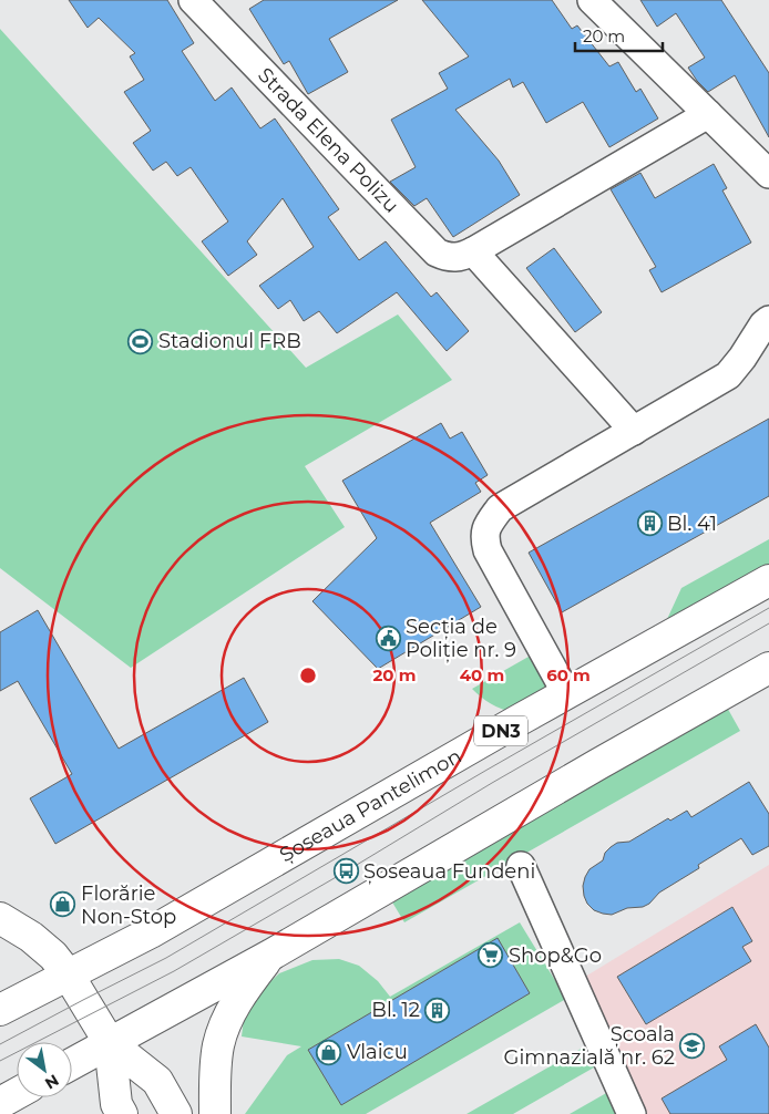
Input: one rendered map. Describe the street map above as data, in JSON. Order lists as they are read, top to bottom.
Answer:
{
  "streets": {
    "main road": ["DN3", "Șoseaua Pantelimon"],
    "street": ["Strada Elena Polizu"]
  },
  "places": {
    "sports": ["Stadionul FRB"],
    "building": ["Bl. 41", "Bl. 12"],
    "public building": ["Secția de Poliție nr. 9"],
    "bus stop": ["Șoseaua Fundeni"],
    "shop": ["Florărie Non-Stop", "Vlaicu"],
    "supermarket": ["Shop&Go"],
    "school or university": ["Școala Gimnazială nr. 62"]
  },
  "scale_bar": "20 m",
  "north": "bottom right",
  "rings": ["20 m", "40 m", "60 m"]
}
